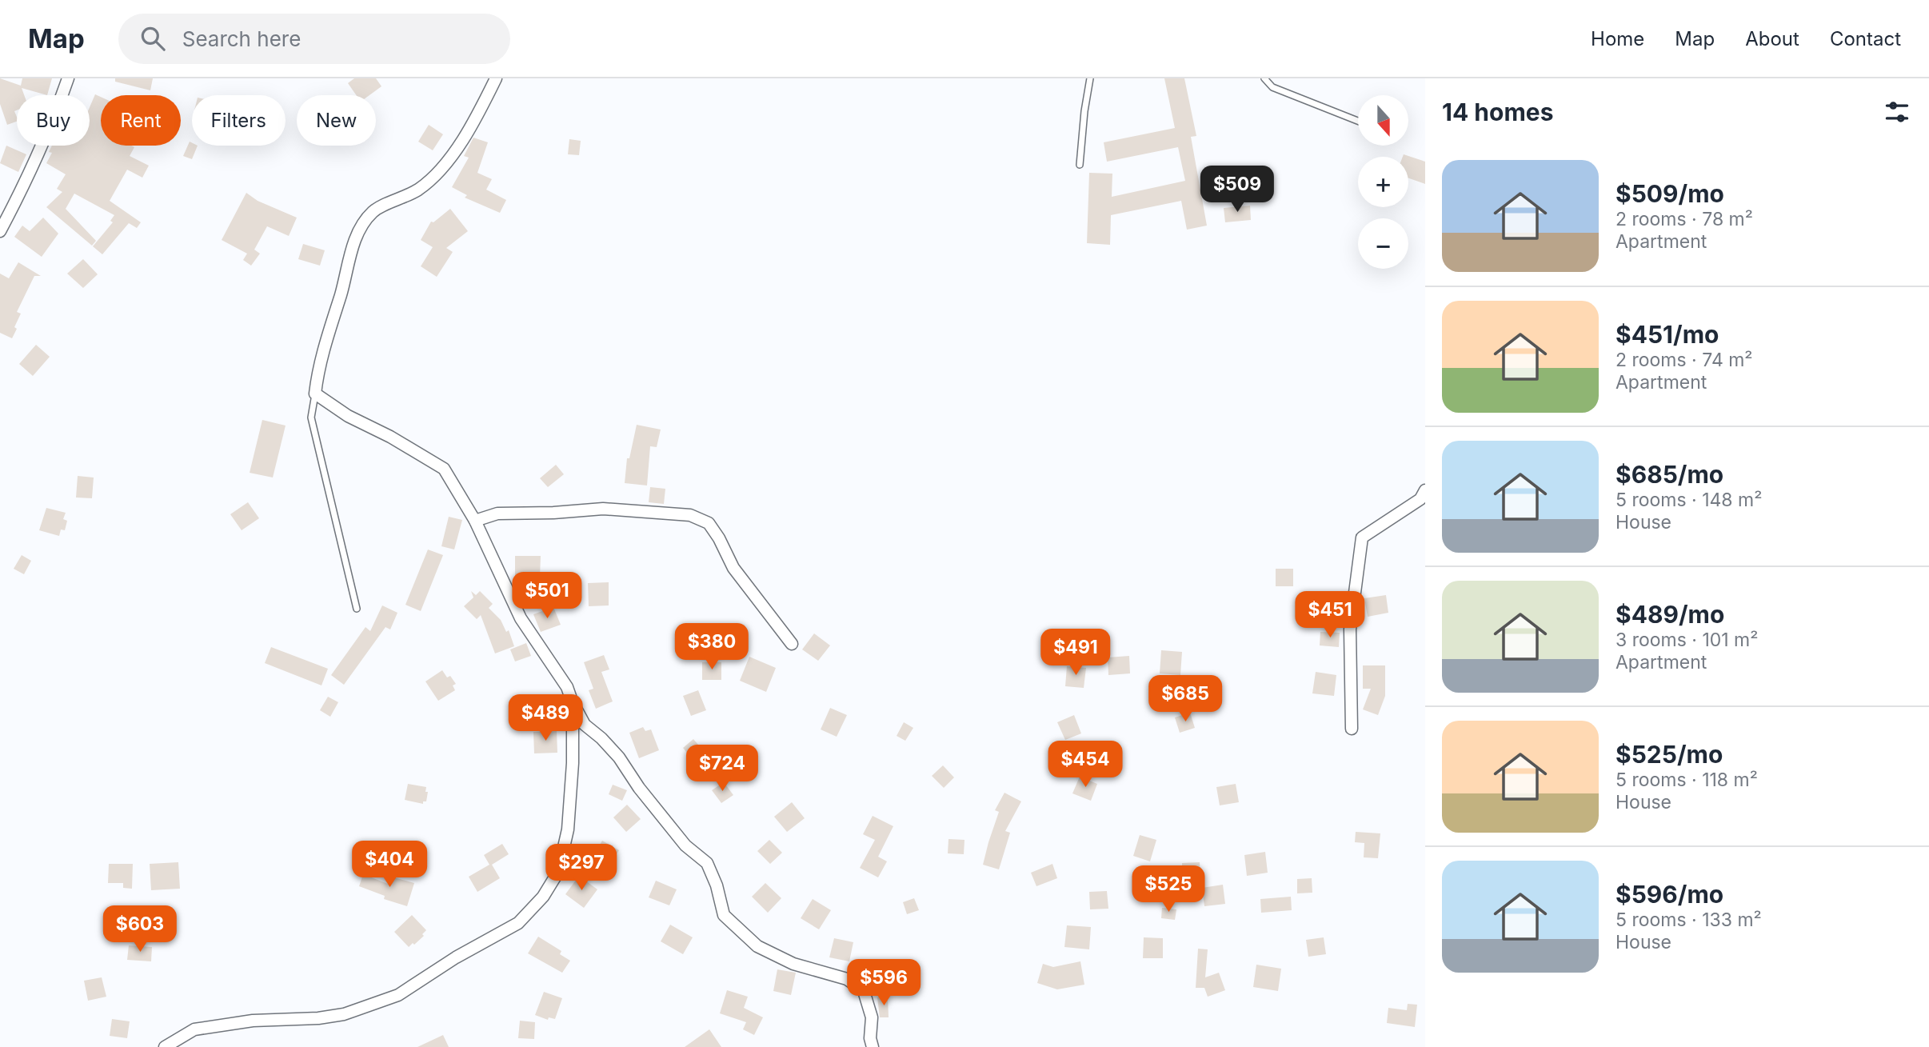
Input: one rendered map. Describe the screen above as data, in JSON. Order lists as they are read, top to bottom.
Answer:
{
  "north": "bottom",
  "page": {
    "header": "Map",
    "search": "Search here",
    "nav": [
      "Home",
      "Map",
      "About",
      "Contact"
    ],
    "heading": "14 homes",
    "map_buttons": ["+", "−"],
    "chip": [
      "Buy",
      "Rent",
      "Filters",
      "New"
    ],
    "list": [
      {
        "name": "$509/mo",
        "note": "2 rooms · 78 m² · Apartment"
      },
      {
        "name": "$451/mo",
        "note": "2 rooms · 74 m² · Apartment"
      },
      {
        "name": "$685/mo",
        "note": "5 rooms · 148 m² · House"
      },
      {
        "name": "$489/mo",
        "note": "3 rooms · 101 m² · Apartment"
      },
      {
        "name": "$525/mo",
        "note": "5 rooms · 118 m² · House"
      },
      {
        "name": "$596/mo",
        "note": "5 rooms · 133 m² · House"
      }
    ],
    "price": [
      "$509",
      "$501",
      "$451",
      "$380",
      "$491",
      "$685",
      "$489",
      "$454",
      "$724",
      "$404",
      "$297",
      "$525",
      "$603",
      "$596"
    ]
  }
}
